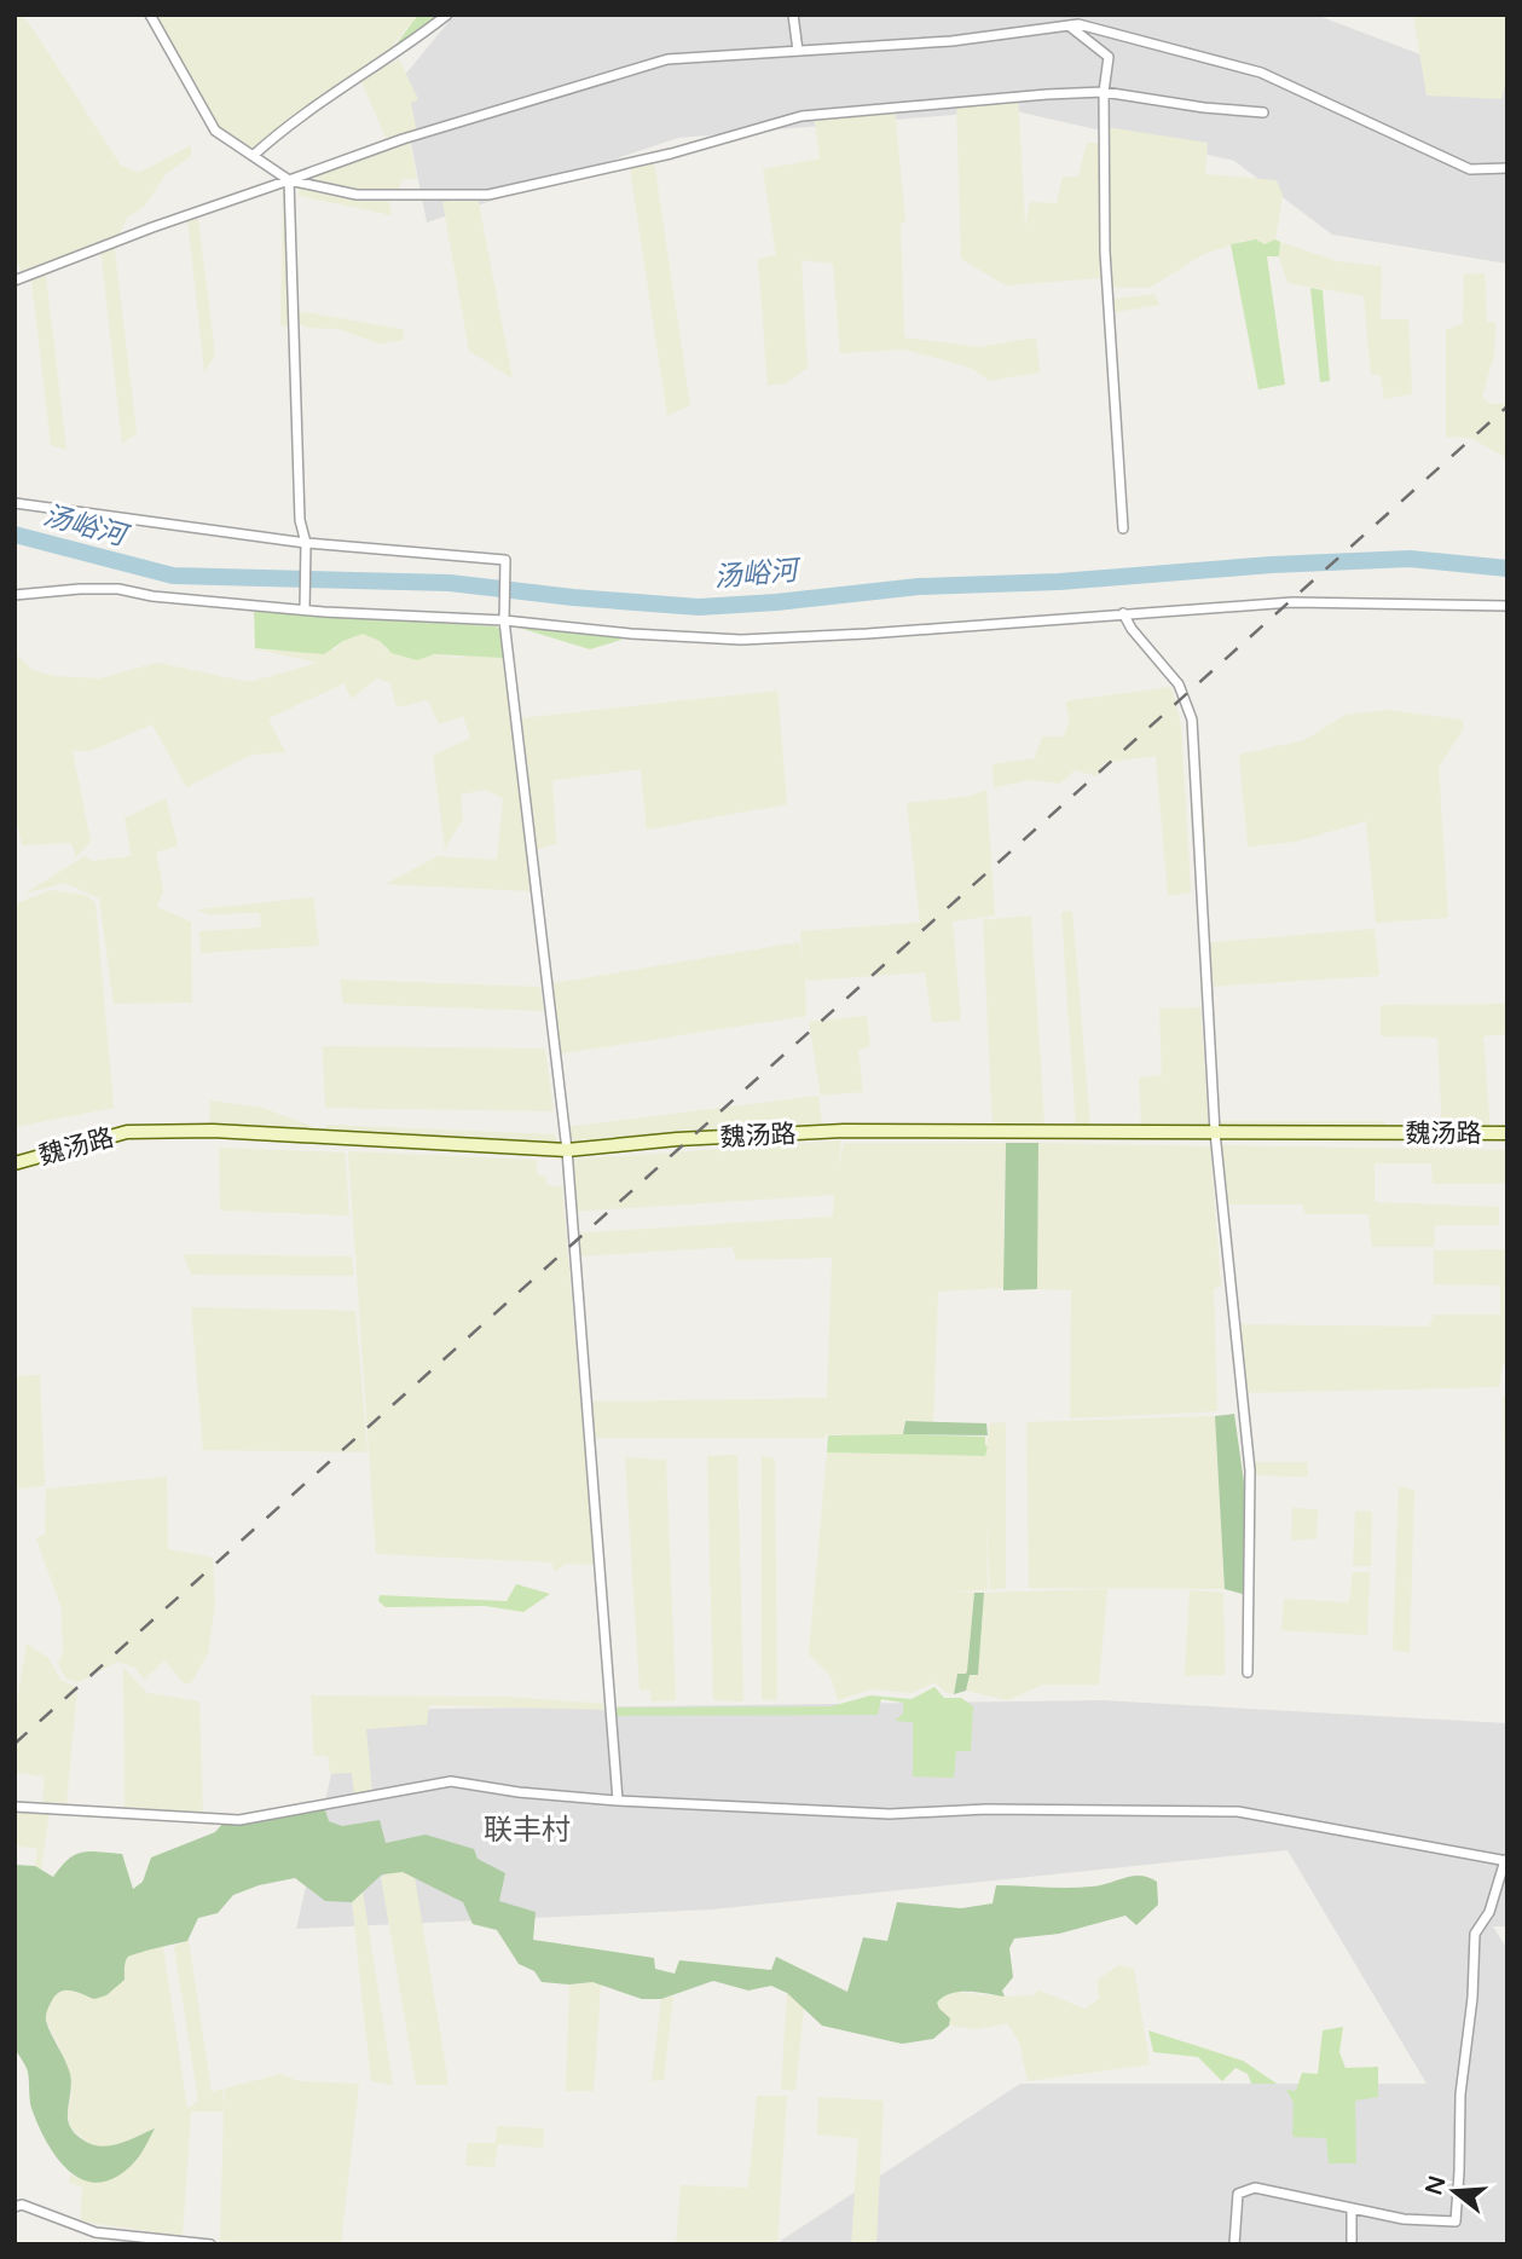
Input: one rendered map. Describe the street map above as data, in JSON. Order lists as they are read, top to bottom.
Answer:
{
  "streets": {
    "street": ["魏汤路"]
  },
  "districts": ["联丰村"],
  "water": ["汤峪河"],
  "north": "left"
}
